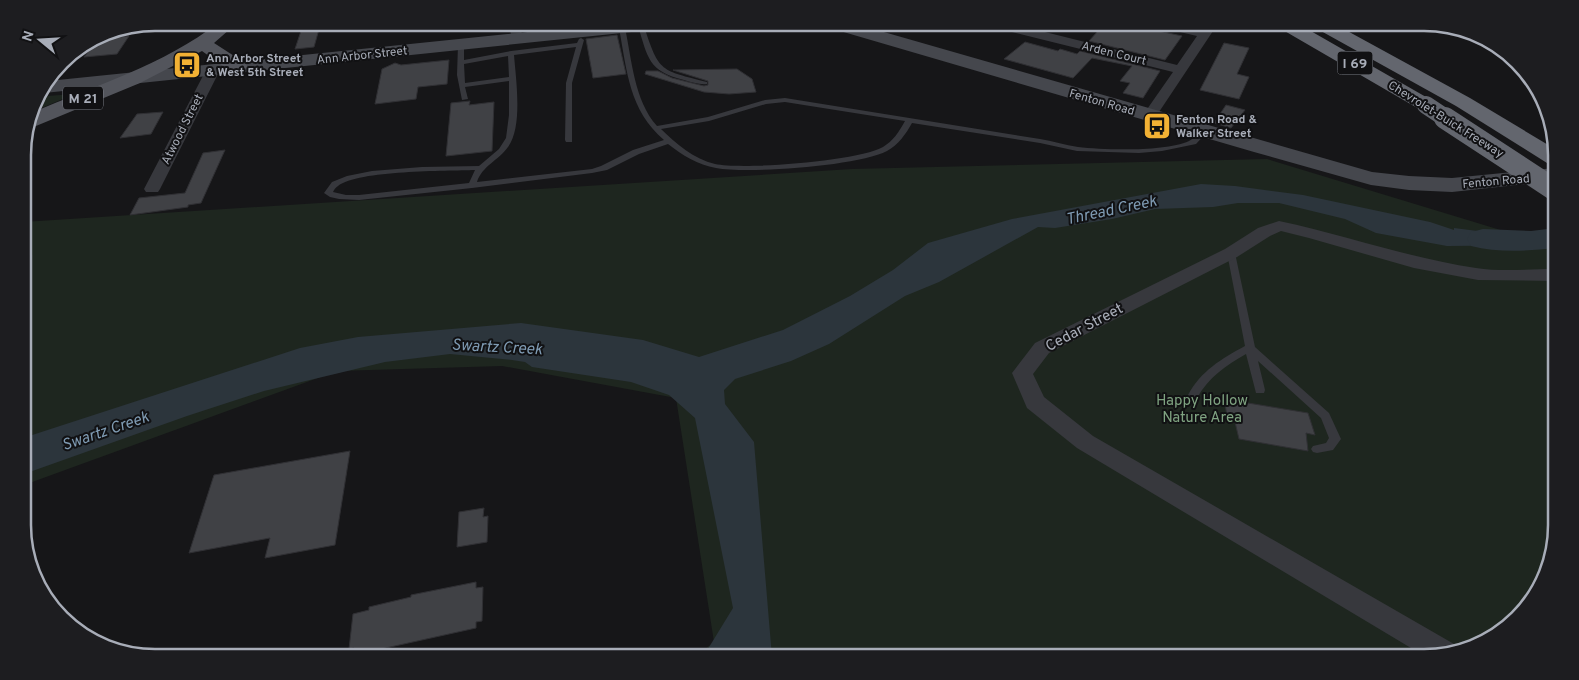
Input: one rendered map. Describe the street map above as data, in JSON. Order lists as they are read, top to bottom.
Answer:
{
  "streets": {
    "highway": ["I 69", "Chevrolet-Buick Freeway"],
    "main road": ["M 21"],
    "street": [
      "Arden Court",
      "Ann Arbor Street",
      "Fenton Road",
      "Atwood Street",
      "Cedar Street"
    ]
  },
  "crossings": [
    ["Ann Arbor Street", "M 21"],
    ["Ann Arbor Street", "Atwood Street"]
  ],
  "water": ["Thread Creek", "Swartz Creek"],
  "parks": ["Happy Hollow Nature Area"],
  "places": {
    "bus stop": ["Ann Arbor Street & West 5th Street", "Fenton Road & Walker Street"]
  },
  "north": "left"
}
